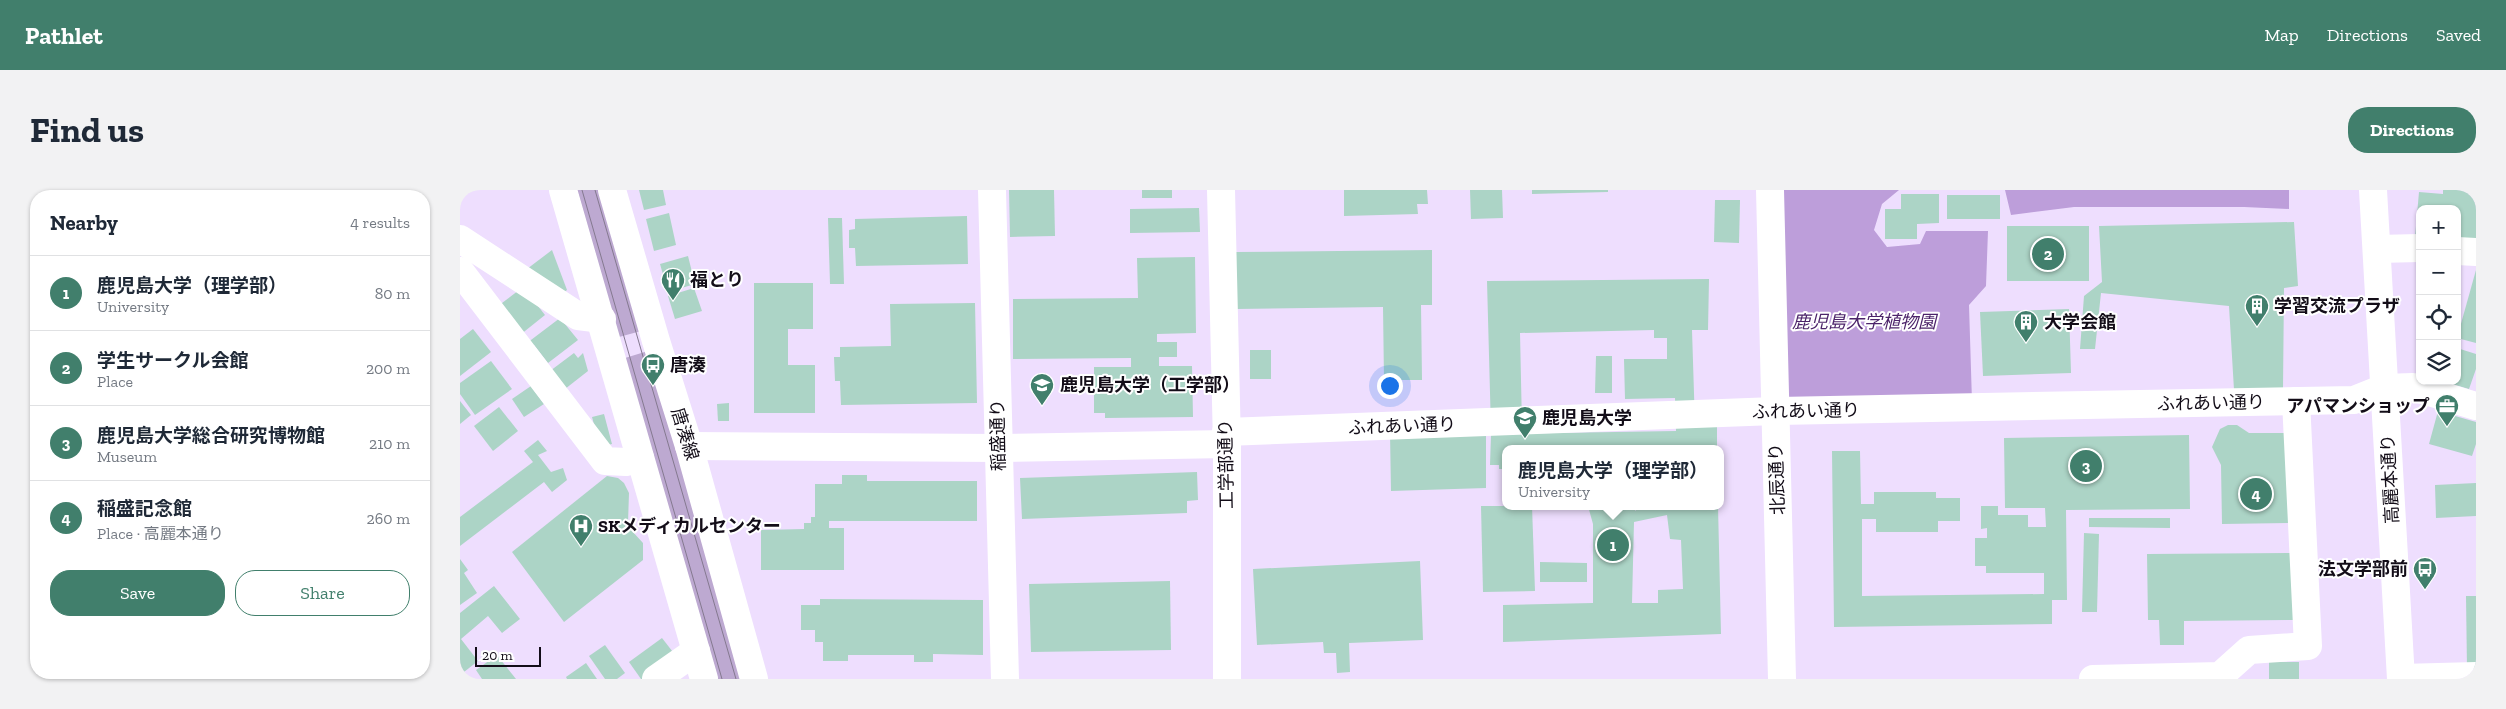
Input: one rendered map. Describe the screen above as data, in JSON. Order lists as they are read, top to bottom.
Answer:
{
  "streets": {
    "street": [
      "ふれあい通り",
      "唐湊線",
      "稲盛通り",
      "工学部通り",
      "北辰通り",
      "高麗本通り"
    ]
  },
  "crossings": [
    ["ふれあい通り", "唐湊線"],
    ["ふれあい通り", "稲盛通り"],
    ["ふれあい通り", "工学部通り"],
    ["ふれあい通り", "北辰通り"],
    ["ふれあい通り", "高麗本通り"]
  ],
  "parks": ["鹿児島大学植物園"],
  "places": {
    "restaurant": ["福とり"],
    "building": ["学習交流プラザ", "大学会館"],
    "bus stop": ["唐湊", "法文学部前"],
    "school or university": ["鹿児島大学（工学部）", "鹿児島大学"],
    "office": ["アパマンショップ"],
    "hospital": ["SKメディカルセンター"]
  },
  "scale_bar": "20 m",
  "page": {
    "header": "Pathlet",
    "nav": ["Map", "Directions", "Saved"],
    "buttons": [
      "Directions",
      ["Save", "Share"]
    ],
    "title": "Find us",
    "heading": ["Nearby", "4 results"],
    "map_buttons": ["+", "−"],
    "pins": [
      "2",
      "3",
      "4",
      "1"
    ],
    "list": [
      {
        "mark": "1",
        "name": "鹿児島大学（理学部）",
        "note": "University",
        "value": "80 m"
      },
      {
        "mark": "2",
        "name": "学生サークル会館",
        "note": "Place",
        "value": "200 m"
      },
      {
        "mark": "3",
        "name": "鹿児島大学総合研究博物館",
        "note": "Museum",
        "value": "210 m"
      },
      {
        "mark": "4",
        "name": "稲盛記念館",
        "note": "Place · 高麗本通り",
        "value": "260 m"
      }
    ],
    "popup": ["鹿児島大学（理学部）", "University"],
    "scale": "20 m"
  }
}
